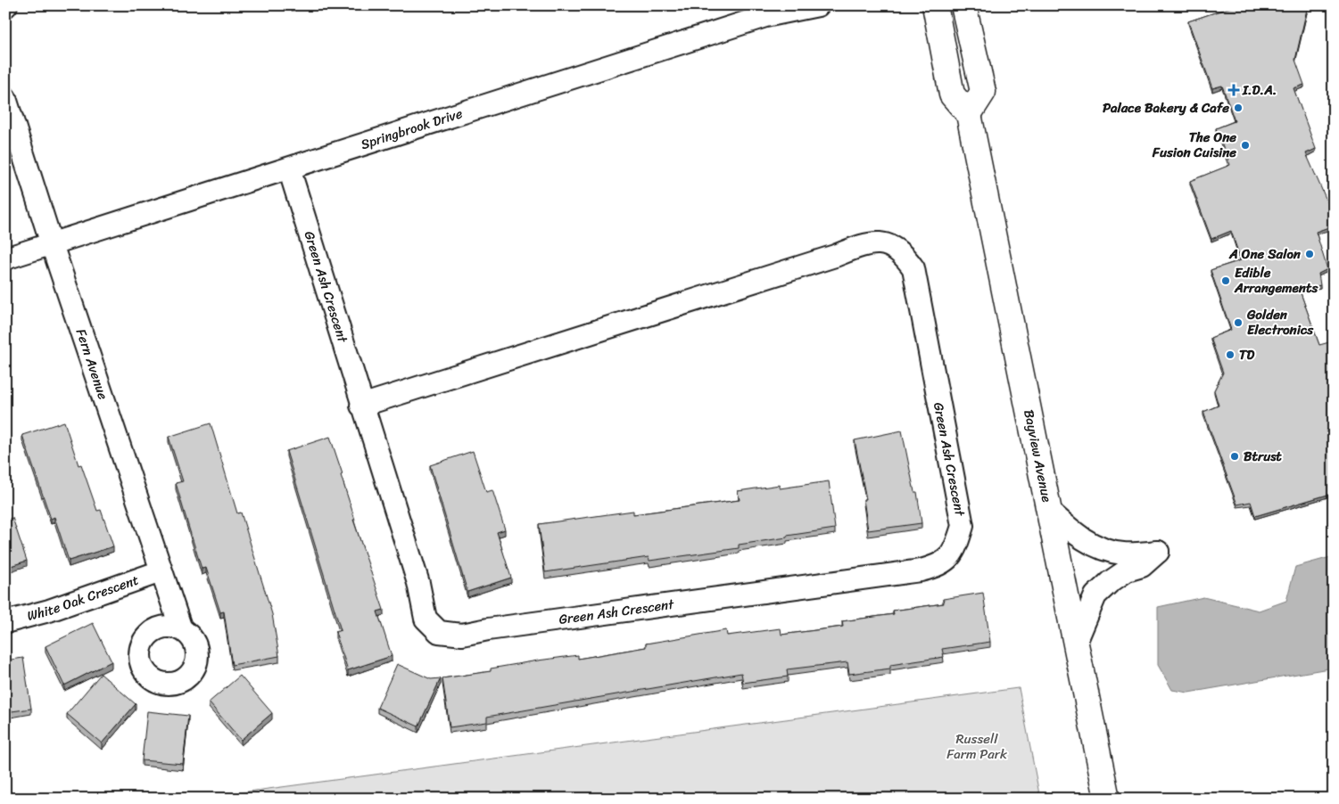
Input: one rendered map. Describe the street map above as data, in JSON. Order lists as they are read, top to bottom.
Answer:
{
  "streets": {
    "main road": ["Bayview Avenue"],
    "street": [
      "Springbrook Drive",
      "Green Ash Crescent",
      "Fern Avenue",
      "White Oak Crescent"
    ]
  },
  "crossings": [
    ["Springbrook Drive", "Green Ash Crescent"],
    ["Springbrook Drive", "Fern Avenue"],
    ["Fern Avenue", "White Oak Crescent"]
  ],
  "parks": ["Russell Farm Park"],
  "places": {
    "health": ["I.D.A."],
    "other": [
      "Palace Bakery & Cafe",
      "The One Fusion Cuisine",
      "A One Salon",
      "Edible Arrangements",
      "Golden Electronics",
      "TD",
      "Btrust"
    ]
  }
}
